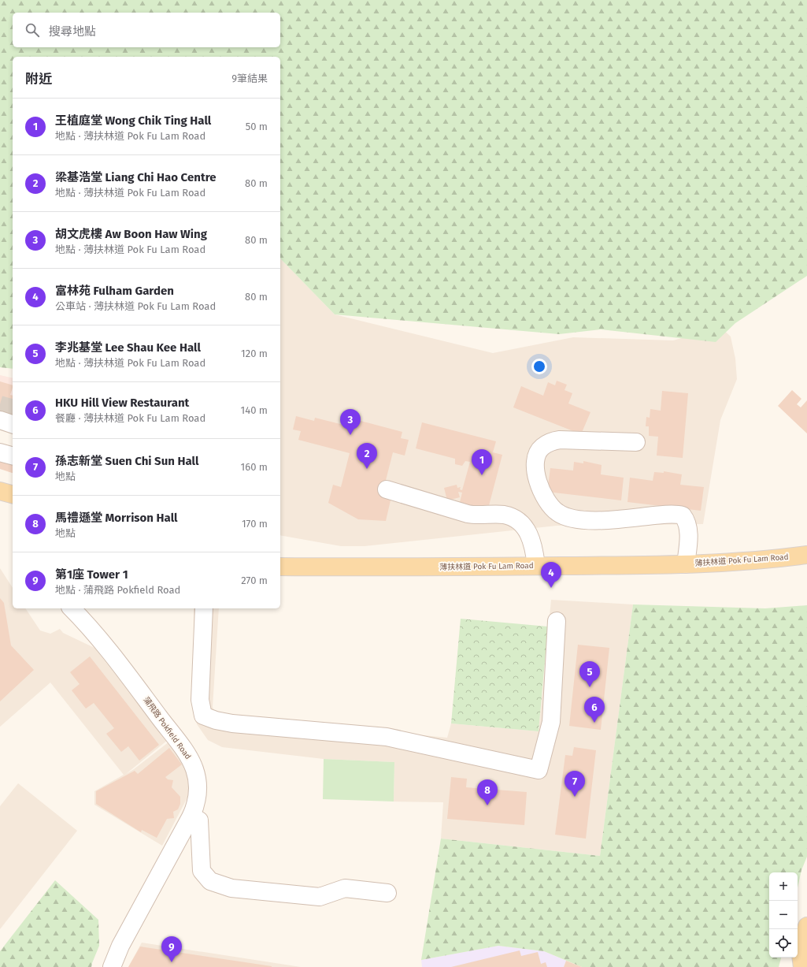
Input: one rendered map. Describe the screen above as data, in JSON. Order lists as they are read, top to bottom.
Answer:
{
  "streets": {
    "main road": ["薄扶林道 Pok Fu Lam Road"],
    "street": ["蒲飛路 Pokfield Road"]
  },
  "page": {
    "search": "搜尋地點",
    "heading": ["附近", "9筆結果"],
    "list": [
      {
        "mark": "1",
        "name": "王植庭堂 Wong Chik Ting Hall",
        "note": "地點 · 薄扶林道 Pok Fu Lam Road",
        "value": "50 m"
      },
      {
        "mark": "2",
        "name": "梁基浩堂 Liang Chi Hao Centre",
        "note": "地點 · 薄扶林道 Pok Fu Lam Road",
        "value": "80 m"
      },
      {
        "mark": "3",
        "name": "胡文虎樓 Aw Boon Haw Wing",
        "note": "地點 · 薄扶林道 Pok Fu Lam Road",
        "value": "80 m"
      },
      {
        "mark": "4",
        "name": "富林苑 Fulham Garden",
        "note": "公車站 · 薄扶林道 Pok Fu Lam Road",
        "value": "80 m"
      },
      {
        "mark": "5",
        "name": "李兆基堂 Lee Shau Kee Hall",
        "note": "地點 · 薄扶林道 Pok Fu Lam Road",
        "value": "120 m"
      },
      {
        "mark": "6",
        "name": "HKU Hill View Restaurant",
        "note": "餐廳 · 薄扶林道 Pok Fu Lam Road",
        "value": "140 m"
      },
      {
        "mark": "7",
        "name": "孫志新堂 Suen Chi Sun Hall",
        "note": "地點",
        "value": "160 m"
      },
      {
        "mark": "8",
        "name": "馬禮遜堂 Morrison Hall",
        "note": "地點",
        "value": "170 m"
      },
      {
        "mark": "9",
        "name": "第1座 Tower 1",
        "note": "地點 · 蒲飛路 Pokfield Road",
        "value": "270 m"
      }
    ],
    "pins": [
      "3",
      "2",
      "1",
      "4",
      "5",
      "6",
      "7",
      "8",
      "9"
    ],
    "map_buttons": ["+", "−"]
  }
}
